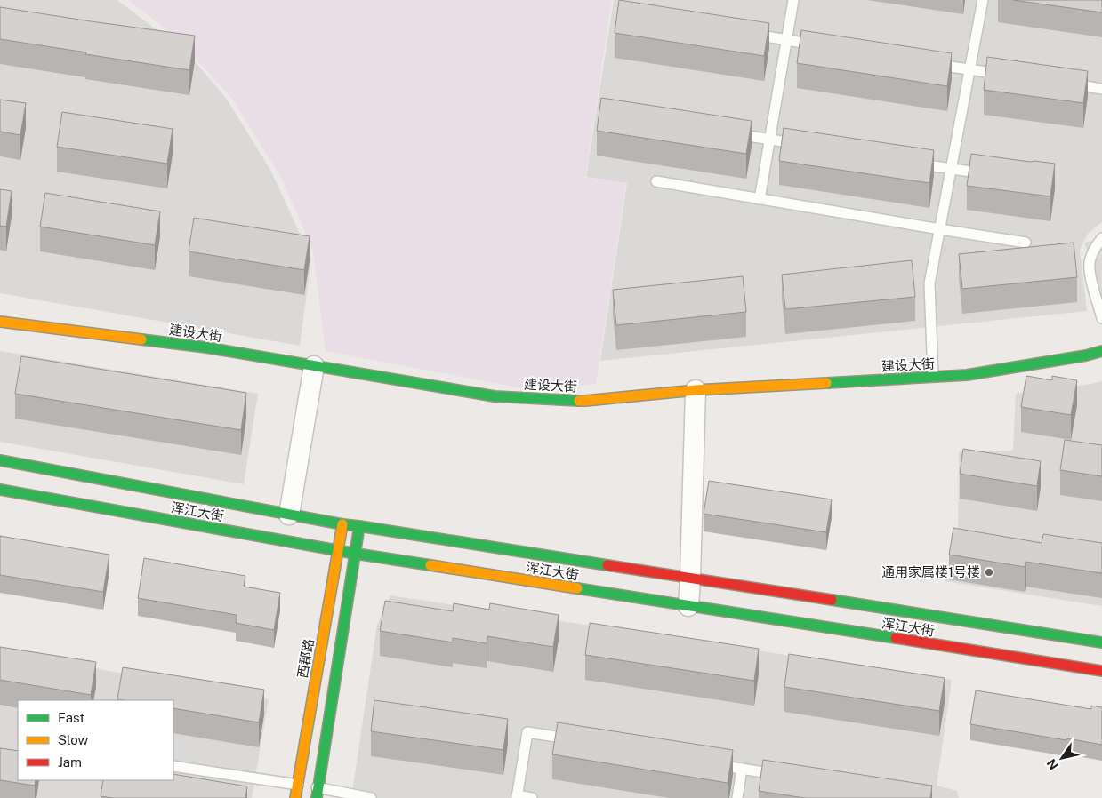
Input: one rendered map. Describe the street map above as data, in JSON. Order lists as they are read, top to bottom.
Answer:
{
  "streets": {
    "main road": ["建设大街", "浑江大街", "西郡路"]
  },
  "crossings": [
    ["浑江大街", "西郡路"]
  ],
  "places": ["通用家属楼1号楼"],
  "legend": ["Fast", "Slow", "Jam"],
  "north": "bottom left"
}
